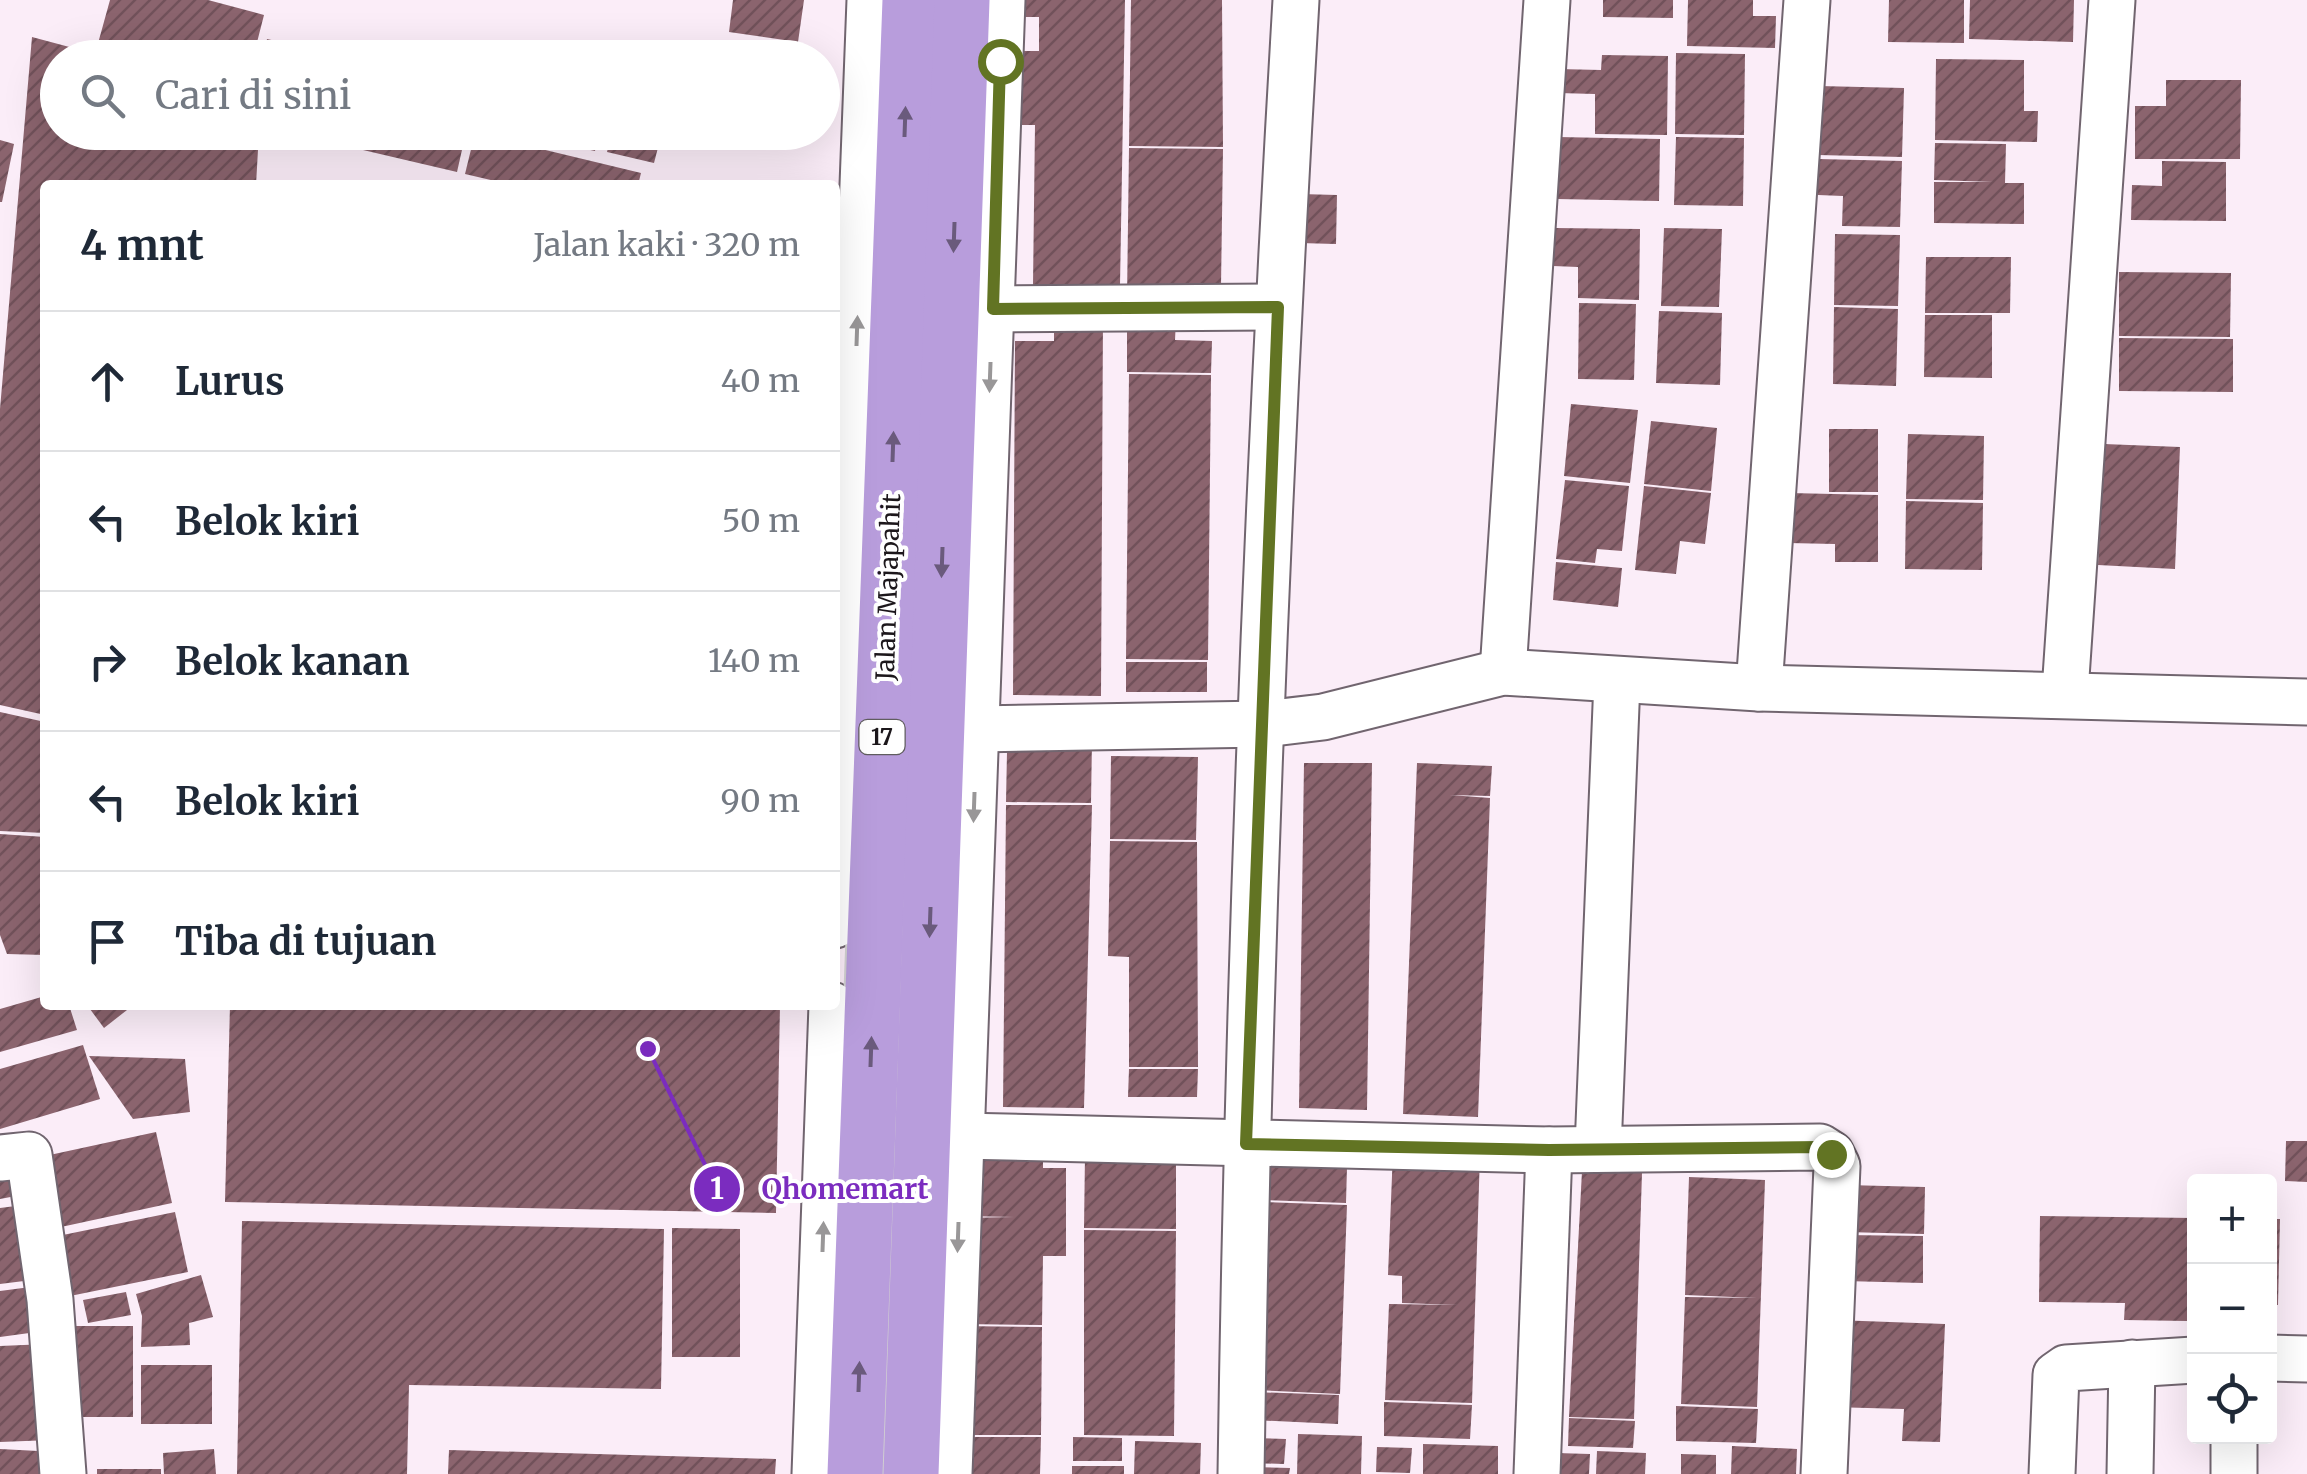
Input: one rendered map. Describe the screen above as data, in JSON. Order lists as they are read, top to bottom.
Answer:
{
  "streets": {
    "highway": ["Jalan Majapahit", "17"]
  },
  "places": ["Qhomemart"],
  "page": {
    "search": "Cari di sini",
    "heading": ["4 mnt", "Jalan kaki · 320 m"],
    "list": [
      ["Lurus", "40 m"],
      ["Belok kiri", "50 m"],
      ["Belok kanan", "140 m"],
      ["Belok kiri", "90 m"],
      "Tiba di tujuan"
    ],
    "map_buttons": ["+", "−"]
  }
}
